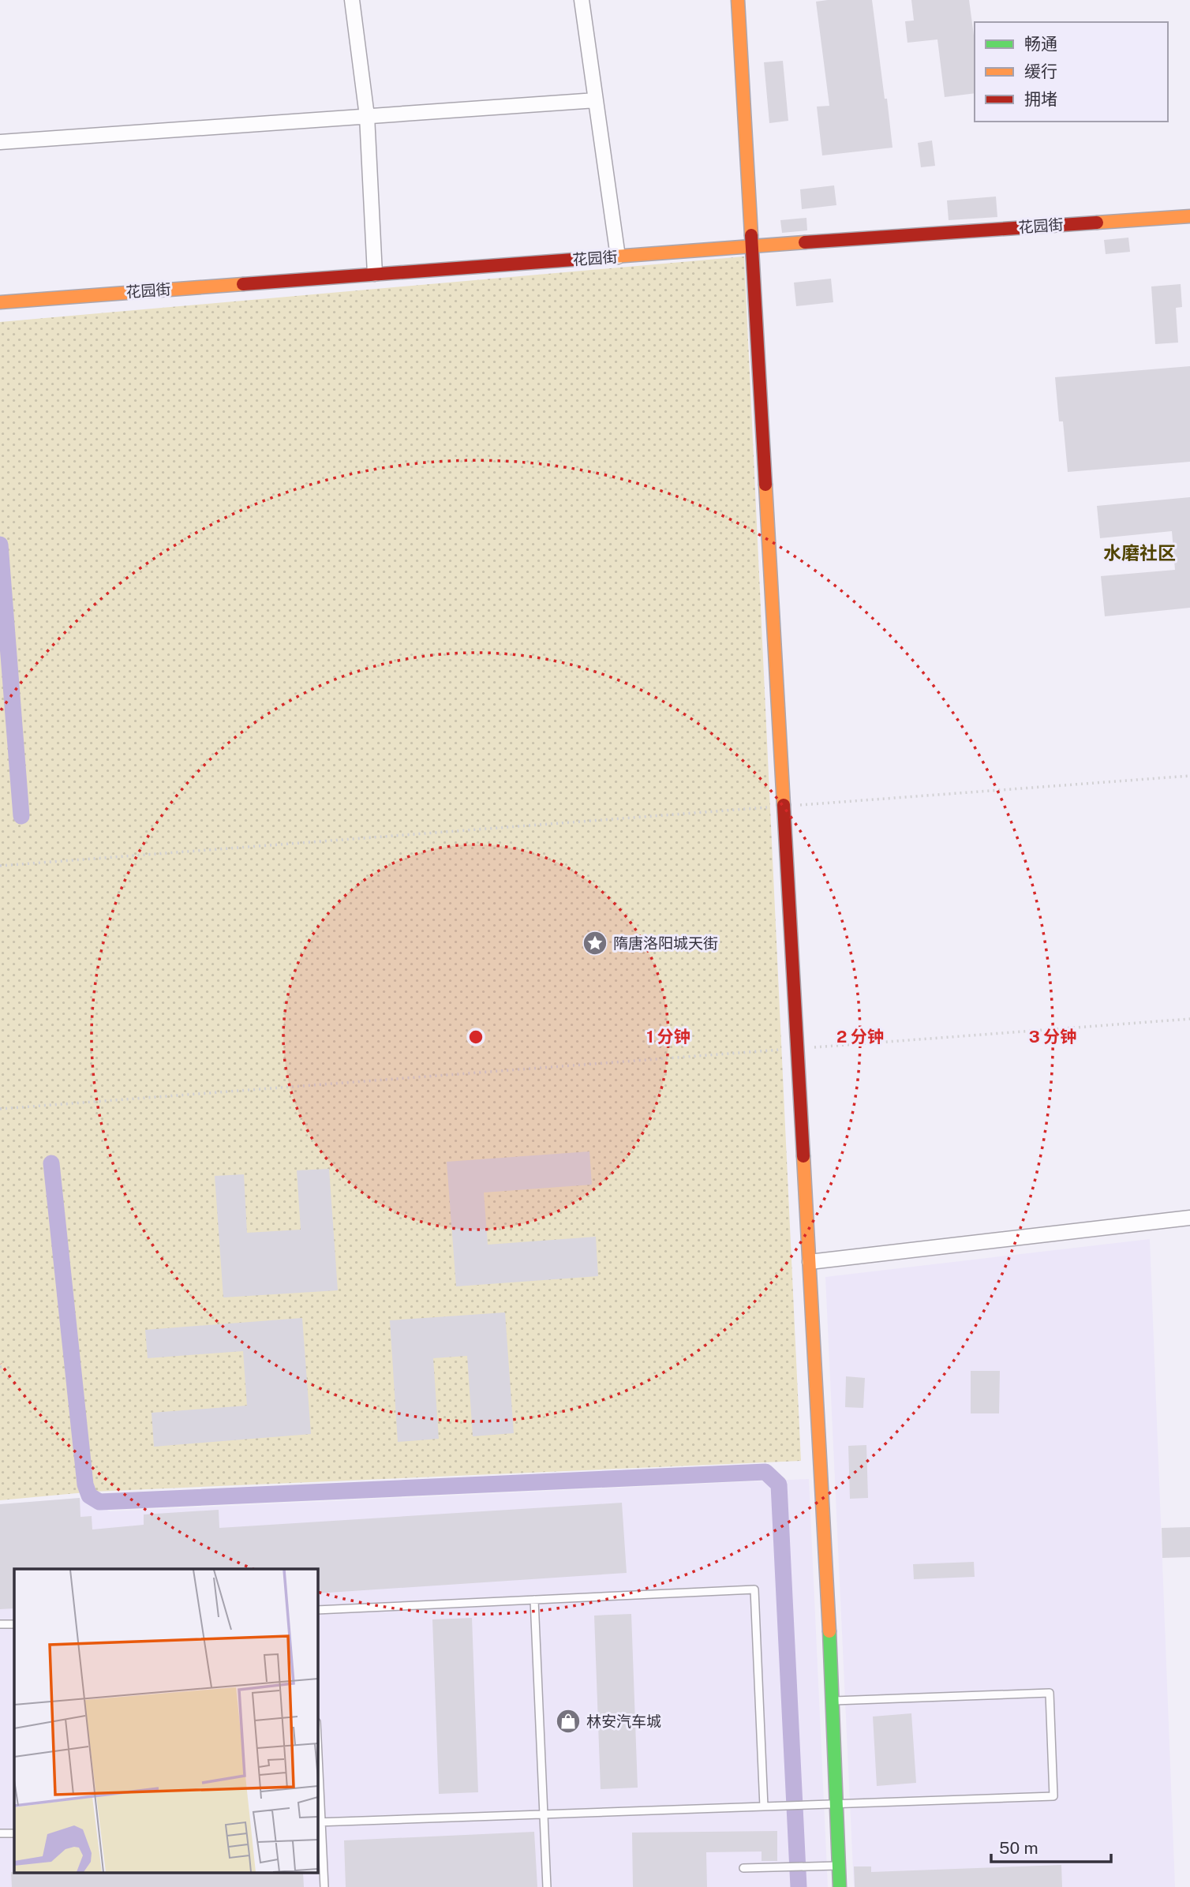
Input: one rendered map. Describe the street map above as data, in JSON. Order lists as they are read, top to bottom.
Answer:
{
  "streets": {
    "street": ["花园街"]
  },
  "districts": ["水磨社区"],
  "places": {
    "place": ["隋唐洛阳城天街"],
    "shop": ["林安汽车城"]
  },
  "legend": ["畅通", "缓行", "拥堵"],
  "scale_bar": "50 m",
  "rings": ["1 分钟", "2 分钟", "3 分钟"]
}
